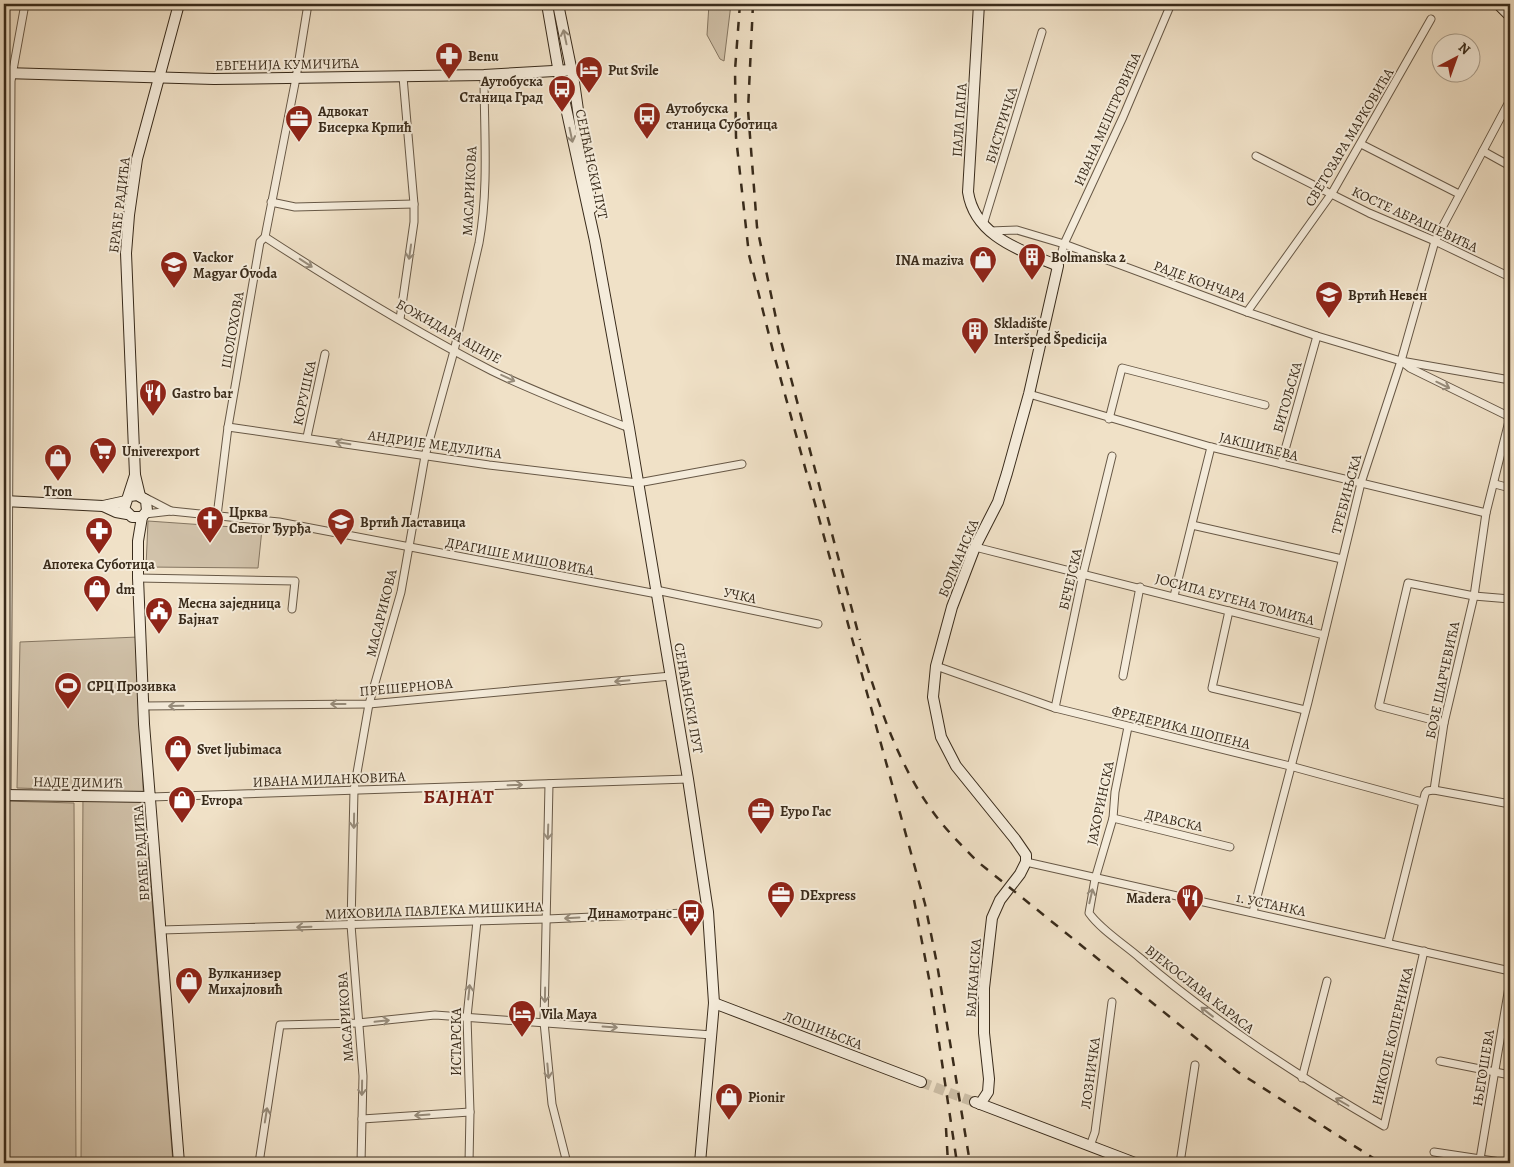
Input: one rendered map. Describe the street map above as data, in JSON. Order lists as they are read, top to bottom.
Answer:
{
  "streets": {
    "street": [
      "ЕВГЕНИЈА КУМИЧИЋА",
      "ИВАНА МЕШТРОВИЋА",
      "ПАЛА ПАПА",
      "БИСТРИЧКА",
      "СВЕТОЗАРА МАРКОВИЋА",
      "СЕНЋАНСКИ ПУТ",
      "МАСАРИКОВА",
      "БРАЋЕ РАДИЋА",
      "КОСТЕ АБРАШЕВИЋА",
      "РАДЕ КОНЧАРА",
      "ШОЛОХОВА",
      "БОЖИДАРА АЏИЈЕ",
      "КОРУШКА",
      "БИТОЉСКА",
      "АНДРИЈЕ МЕДУЛИЋА",
      "ЈАКШИЋЕВА",
      "ТРЕБИЊСКА",
      "ДРАГИШЕ МИШОВИЋА",
      "БОЛМАНСКА",
      "БЕЧЕЈСКА",
      "УЧКА",
      "ЈОСИПА ЕУГЕНА ТОМИЋА",
      "БОЗЕ ШАРЧЕВИЋА",
      "ПРЕШЕРНОВА",
      "ФРЕДЕРИКА ШОПЕНА",
      "ИВАНА МИЛАНКОВИЋА",
      "НАДЕ ДИМИЋ",
      "ЈАХОРИНСКА",
      "ДРАВСКА",
      "1. УСТАНКА",
      "МИХОВИЛА ПАВЛЕКА МИШКИНА",
      "БАЛКАНСКА",
      "ВЈЕКОСЛАВА КАРАСА",
      "ЛОШИЊСКА",
      "НИКОЛЕ КОПЕРНИКА",
      "ИСТАРСКА",
      "ЊЕГОШЕВА",
      "ЛОЗНИЧКА"
    ]
  },
  "crossings": [
    ["ЕВГЕНИЈА КУМИЧИЋА", "СЕНЋАНСКИ ПУТ"],
    ["ЕВГЕНИЈА КУМИЧИЋА", "МАСАРИКОВА"],
    ["ЕВГЕНИЈА КУМИЧИЋА", "БРАЋЕ РАДИЋА"],
    ["ЕВГЕНИЈА КУМИЧИЋА", "ШОЛОХОВА"],
    ["ИВАНА МЕШТРОВИЋА", "РАДЕ КОНЧАРА"],
    ["ИВАНА МЕШТРОВИЋА", "БОЛМАНСКА"],
    ["ПАЛА ПАПА", "БИСТРИЧКА"],
    ["ПАЛА ПАПА", "РАДЕ КОНЧАРА"],
    ["БИСТРИЧКА", "РАДЕ КОНЧАРА"],
    ["СВЕТОЗАРА МАРКОВИЋА", "КОСТЕ АБРАШЕВИЋА"],
    ["СВЕТОЗАРА МАРКОВИЋА", "РАДЕ КОНЧАРА"],
    ["СЕНЋАНСКИ ПУТ", "БОЖИДАРА АЏИЈЕ"],
    ["СЕНЋАНСКИ ПУТ", "АНДРИЈЕ МЕДУЛИЋА"],
    ["СЕНЋАНСКИ ПУТ", "ДРАГИШЕ МИШОВИЋА"],
    ["СЕНЋАНСКИ ПУТ", "УЧКА"],
    ["СЕНЋАНСКИ ПУТ", "ПРЕШЕРНОВА"],
    ["СЕНЋАНСКИ ПУТ", "ИВАНА МИЛАНКОВИЋА"],
    ["СЕНЋАНСКИ ПУТ", "МИХОВИЛА ПАВЛЕКА МИШКИНА"],
    ["СЕНЋАНСКИ ПУТ", "ЛОШИЊСКА"],
    ["МАСАРИКОВА", "БОЖИДАРА АЏИЈЕ"],
    ["МАСАРИКОВА", "АНДРИЈЕ МЕДУЛИЋА"],
    ["МАСАРИКОВА", "ДРАГИШЕ МИШОВИЋА"],
    ["МАСАРИКОВА", "ПРЕШЕРНОВА"],
    ["МАСАРИКОВА", "ИВАНА МИЛАНКОВИЋА"],
    ["МАСАРИКОВА", "МИХОВИЛА ПАВЛЕКА МИШКИНА"],
    ["БРАЋЕ РАДИЋА", "ДРАГИШЕ МИШОВИЋА"],
    ["БРАЋЕ РАДИЋА", "ПРЕШЕРНОВА"],
    ["БРАЋЕ РАДИЋА", "ИВАНА МИЛАНКОВИЋА"],
    ["БРАЋЕ РАДИЋА", "НАДЕ ДИМИЋ"],
    ["БРАЋЕ РАДИЋА", "МИХОВИЛА ПАВЛЕКА МИШКИНА"],
    ["КОСТЕ АБРАШЕВИЋА", "ТРЕБИЊСКА"],
    ["РАДЕ КОНЧАРА", "БИТОЉСКА"],
    ["РАДЕ КОНЧАРА", "ТРЕБИЊСКА"],
    ["РАДЕ КОНЧАРА", "БОЛМАНСКА"],
    ["РАДЕ КОНЧАРА", "БОЗЕ ШАРЧЕВИЋА"],
    ["ШОЛОХОВА", "БОЖИДАРА АЏИЈЕ"],
    ["ШОЛОХОВА", "АНДРИЈЕ МЕДУЛИЋА"],
    ["ШОЛОХОВА", "ДРАГИШЕ МИШОВИЋА"],
    ["КОРУШКА", "АНДРИЈЕ МЕДУЛИЋА"],
    ["БИТОЉСКА", "ЈАКШИЋЕВА"],
    ["ЈАКШИЋЕВА", "ТРЕБИЊСКА"],
    ["ЈАКШИЋЕВА", "БОЛМАНСКА"],
    ["ЈАКШИЋЕВА", "БОЗЕ ШАРЧЕВИЋА"],
    ["ТРЕБИЊСКА", "ЈОСИПА ЕУГЕНА ТОМИЋА"],
    ["ТРЕБИЊСКА", "ФРЕДЕРИКА ШОПЕНА"],
    ["ТРЕБИЊСКА", "1. УСТАНКА"],
    ["ДРАГИШЕ МИШОВИЋА", "УЧКА"],
    ["БОЛМАНСКА", "ЈОСИПА ЕУГЕНА ТОМИЋА"],
    ["БОЛМАНСКА", "ФРЕДЕРИКА ШОПЕНА"],
    ["БОЛМАНСКА", "1. УСТАНКА"],
    ["БОЛМАНСКА", "БАЛКАНСКА"],
    ["БЕЧЕЈСКА", "ЈОСИПА ЕУГЕНА ТОМИЋА"],
    ["БЕЧЕЈСКА", "ФРЕДЕРИКА ШОПЕНА"],
    ["ФРЕДЕРИКА ШОПЕНА", "ЈАХОРИНСКА"],
    ["ИВАНА МИЛАНКОВИЋА", "НАДЕ ДИМИЋ"],
    ["ЈАХОРИНСКА", "ДРАВСКА"],
    ["ЈАХОРИНСКА", "1. УСТАНКА"],
    ["ЈАХОРИНСКА", "ВЈЕКОСЛАВА КАРАСА"],
    ["1. УСТАНКА", "БАЛКАНСКА"],
    ["1. УСТАНКА", "НИКОЛЕ КОПЕРНИКА"],
    ["МИХОВИЛА ПАВЛЕКА МИШКИНА", "ИСТАРСКА"],
    ["БАЛКАНСКА", "ЛОЗНИЧКА"],
    ["ВЈЕКОСЛАВА КАРАСА", "НИКОЛЕ КОПЕРНИКА"]
  ],
  "one_way": [
    "БОЖИДАРА АЏИЈЕ",
    "ПРЕШЕРНОВА",
    "ИВАНА МИЛАНКОВИЋА",
    "МИХОВИЛА ПАВЛЕКА МИШКИНА",
    "ВЈЕКОСЛАВА КАРАСА",
    "ИСТАРСКА"
  ],
  "districts": ["БАЈНАТ"],
  "places": {
    "pharmacy": ["Benu", "Апотека Суботица"],
    "hotel": ["Put Svile", "Vila Maya"],
    "bus stop": ["Аутобуска Станица Град", "Аутобуска станица Суботица", "Динамотранс"],
    "office": ["Адвокат Бисерка Крпић", "Еуро Гас", "DExpress"],
    "building": ["Bolmanska 2", "Skladište Interšped Špedicija"],
    "shop": [
      "INA maziva",
      "Tron",
      "dm",
      "Svet ljubimaca",
      "Evropa",
      "Вулканизер Михајловић",
      "Pionir"
    ],
    "school or university": ["Vackor Magyar Óvoda", "Вртић Невен", "Вртић Ластавица"],
    "restaurant": ["Gastro bar", "Madera"],
    "supermarket": ["Univerexport"],
    "church": ["Црква Светог Ђурђа"],
    "public building": ["Месна заједница Бајнат"],
    "sports": ["СРЦ Прозивка"]
  },
  "north": "top right"
}
